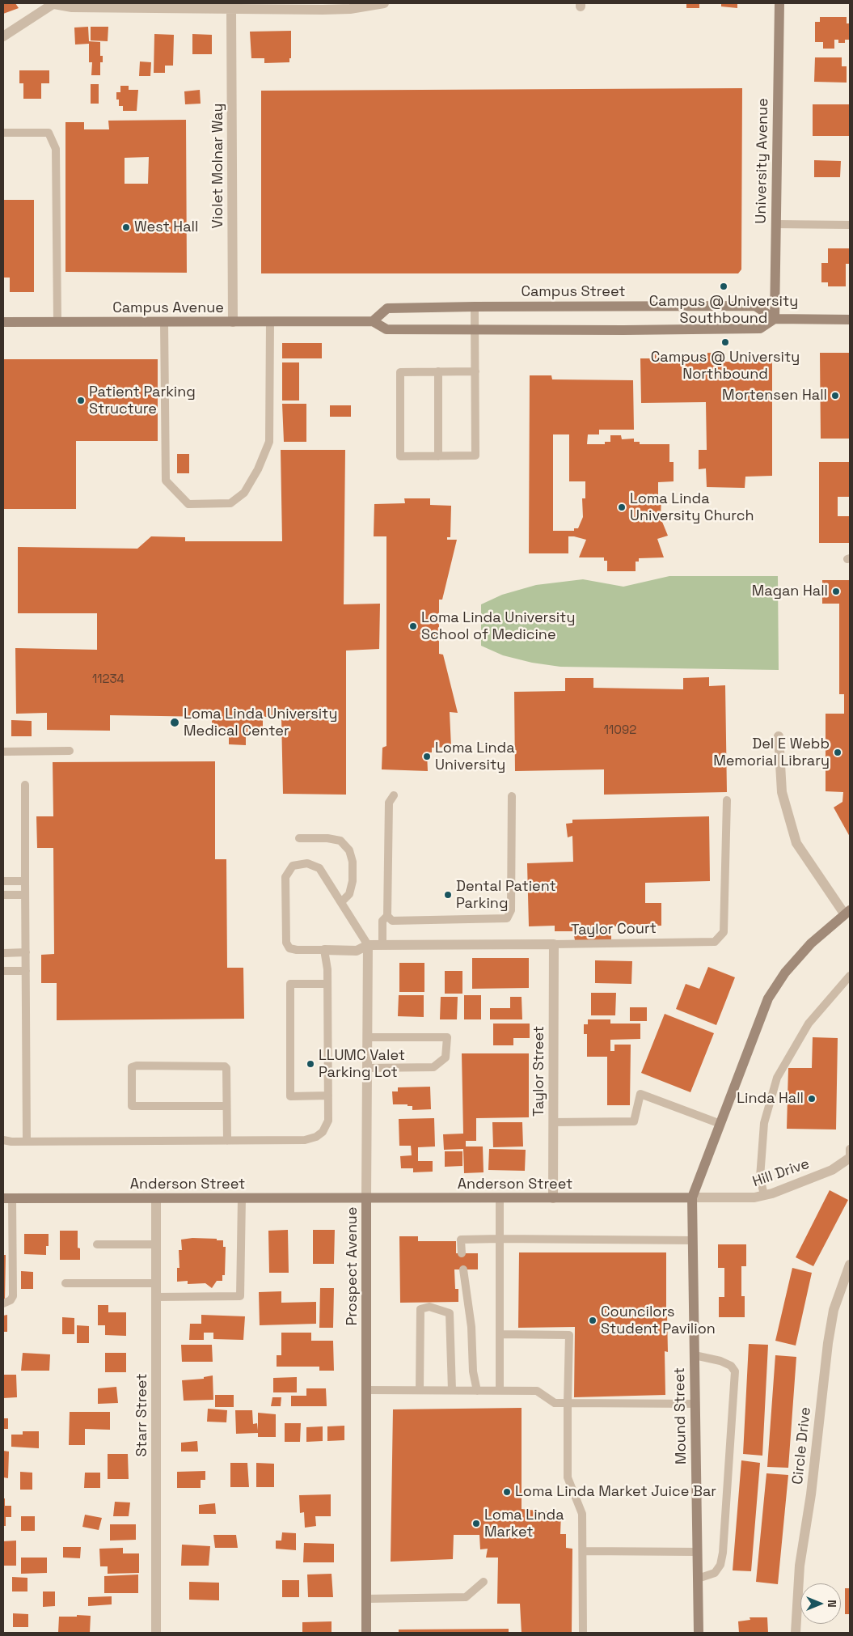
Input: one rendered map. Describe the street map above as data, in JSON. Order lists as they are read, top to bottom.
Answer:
{
  "streets": {
    "street": [
      "University Avenue",
      "Violet Molnar Way",
      "Campus Street",
      "Campus Avenue",
      "Taylor Court",
      "Taylor Street",
      "Hill Drive",
      "Anderson Street",
      "Prospect Avenue",
      "Starr Street",
      "Mound Street",
      "Circle Drive"
    ]
  },
  "crossings": [
    ["University Avenue", "Campus Street"],
    ["Violet Molnar Way", "Campus Avenue"],
    ["Taylor Court", "Taylor Street"],
    ["Taylor Court", "Prospect Avenue"],
    ["Taylor Street", "Anderson Street"],
    ["Hill Drive", "Anderson Street"],
    ["Hill Drive", "Mound Street"],
    ["Anderson Street", "Prospect Avenue"],
    ["Anderson Street", "Starr Street"],
    ["Anderson Street", "Mound Street"]
  ],
  "places": [
    "West Hall",
    "Campus @ University Southbound",
    "Campus @ University Northbound",
    "Mortensen Hall",
    "Patient Parking Structure",
    "Loma Linda University Church",
    "Magan Hall",
    "Loma Linda University School of Medicine",
    "Loma Linda University Medical Center",
    "Del E Webb Memorial Library",
    "Loma Linda University",
    "Dental Patient Parking",
    "LLUMC Valet Parking Lot",
    "Linda Hall",
    "Councilors Student Pavilion",
    "Loma Linda Market Juice Bar",
    "Loma Linda Market"
  ],
  "house_numbers": ["11234", "11092"],
  "north": "right"
}
